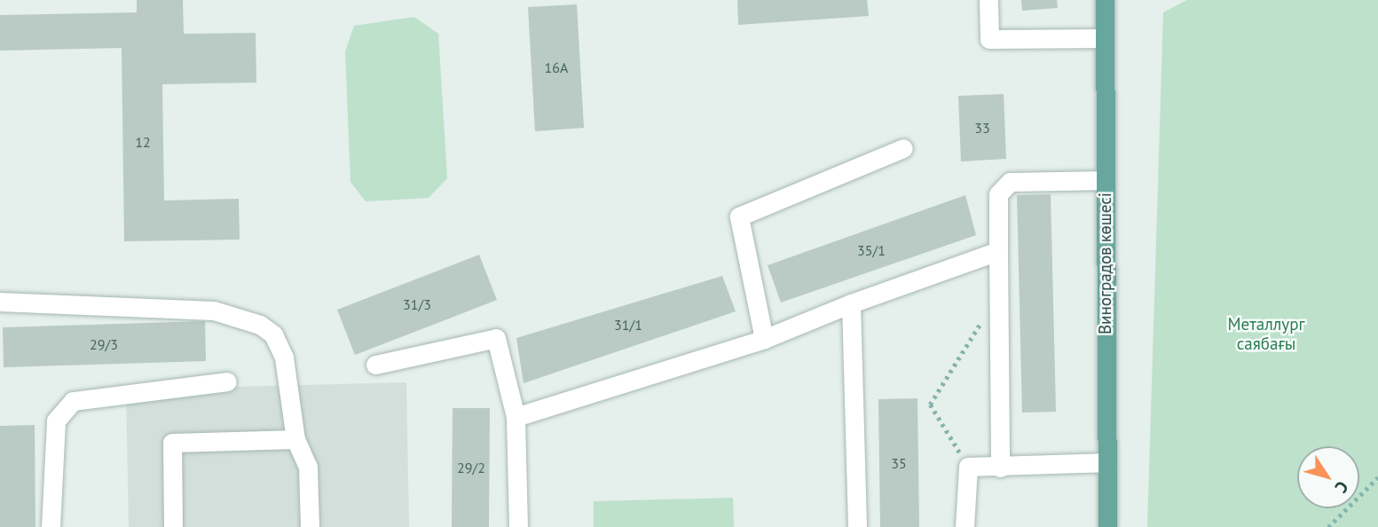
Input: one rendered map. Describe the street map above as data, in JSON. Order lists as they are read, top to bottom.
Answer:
{
  "streets": {
    "main road": ["Виноградов көшесі"]
  },
  "parks": ["Металлург саябағы"],
  "house_numbers": [
    "16А",
    "33",
    "12",
    "35/1",
    "31/3",
    "31/1",
    "29/3",
    "35",
    "29/2"
  ],
  "north": "bottom right"
}
